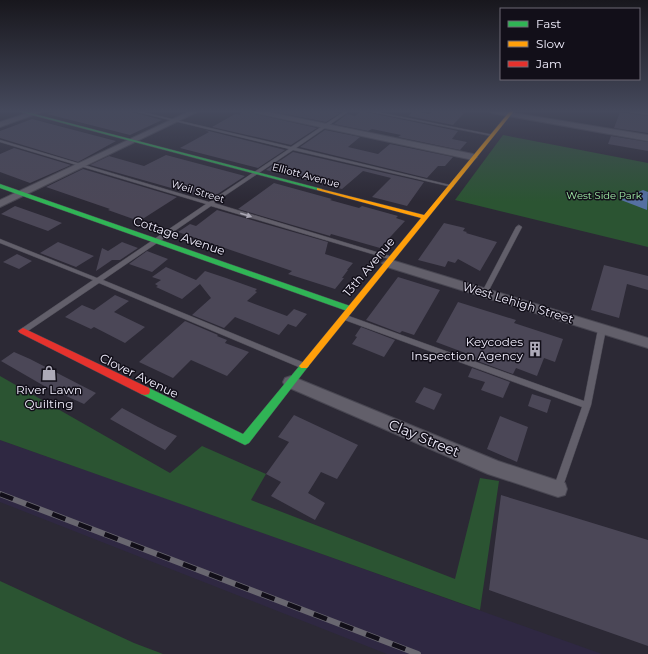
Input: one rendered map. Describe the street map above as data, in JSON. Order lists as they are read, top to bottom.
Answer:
{
  "streets": {
    "street": [
      "Elliott Avenue",
      "Cottage Avenue",
      "13th Avenue",
      "West Lehigh Street",
      "Clover Avenue",
      "Clay Street"
    ],
    "lane": ["Weil Street"]
  },
  "crossings": [
    ["Elliott Avenue", "13th Avenue"],
    ["Weil Street", "13th Avenue"],
    ["Weil Street", "West Lehigh Street"],
    ["Cottage Avenue", "13th Avenue"],
    ["13th Avenue", "West Lehigh Street"],
    ["13th Avenue", "Clover Avenue"],
    ["13th Avenue", "Clay Street"]
  ],
  "one_way": ["Weil Street"],
  "parks": ["West Side Park"],
  "places": {
    "building": ["Keycodes Inspection Agency"],
    "shop": ["River Lawn Quilting"]
  },
  "legend": ["Fast", "Slow", "Jam"]
}
